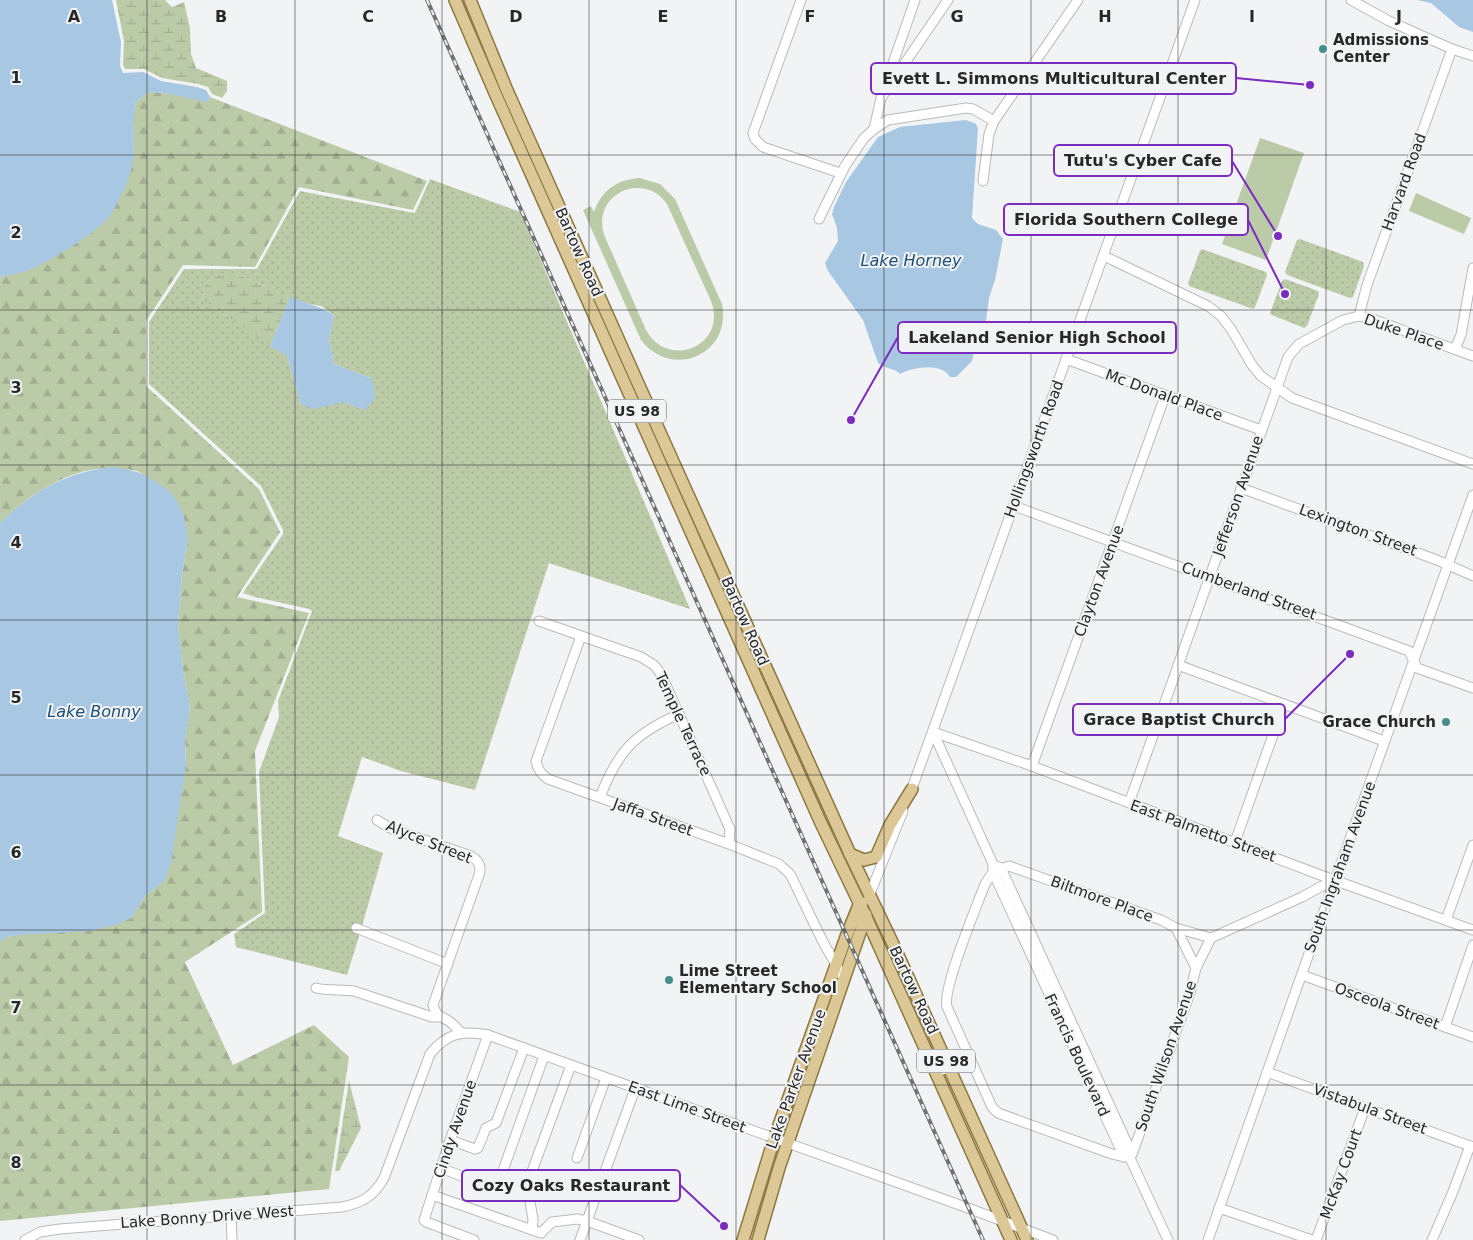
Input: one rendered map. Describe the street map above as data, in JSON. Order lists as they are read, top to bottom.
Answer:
{
  "streets": {
    "main road": ["Bartow Road", "US 98", "Lake Parker Avenue"],
    "street": [
      "Harvard Road",
      "Duke Place",
      "Mc Donald Place",
      "Hollingsworth Road",
      "Jefferson Avenue",
      "Lexington Street",
      "Clayton Avenue",
      "Cumberland Street",
      "Temple Terrace",
      "Jaffa Street",
      "East Palmetto Street",
      "Alyce Street",
      "South Ingraham Avenue",
      "Biltmore Place",
      "Osceola Street",
      "Francis Boulevard",
      "South Wilson Avenue",
      "East Lime Street",
      "Vistabula Street",
      "Cindy Avenue",
      "McKay Court",
      "Lake Bonny Drive West"
    ]
  },
  "crossings": [
    ["Harvard Road", "Duke Place"],
    ["Bartow Road", "Hollingsworth Road"],
    ["Bartow Road", "Lake Parker Avenue"],
    ["Bartow Road", "East Lime Street"],
    ["Duke Place", "Jefferson Avenue"],
    ["Mc Donald Place", "Hollingsworth Road"],
    ["Mc Donald Place", "Jefferson Avenue"],
    ["Mc Donald Place", "Clayton Avenue"],
    ["Hollingsworth Road", "Cumberland Street"],
    ["Hollingsworth Road", "East Palmetto Street"],
    ["Hollingsworth Road", "Francis Boulevard"],
    ["Hollingsworth Road", "Lake Parker Avenue"],
    ["Jefferson Avenue", "Lexington Street"],
    ["Jefferson Avenue", "Cumberland Street"],
    ["Jefferson Avenue", "East Palmetto Street"],
    ["Lexington Street", "South Ingraham Avenue"],
    ["Clayton Avenue", "Cumberland Street"],
    ["Clayton Avenue", "East Palmetto Street"],
    ["Cumberland Street", "South Ingraham Avenue"],
    ["Temple Terrace", "Jaffa Street"],
    ["Jaffa Street", "Lake Parker Avenue"],
    ["East Palmetto Street", "South Ingraham Avenue"],
    ["East Palmetto Street", "Francis Boulevard"],
    ["South Ingraham Avenue", "Osceola Street"],
    ["South Ingraham Avenue", "Vistabula Street"],
    ["Biltmore Place", "Francis Boulevard"],
    ["Biltmore Place", "South Wilson Avenue"],
    ["Francis Boulevard", "South Wilson Avenue"],
    ["Lake Parker Avenue", "East Lime Street"],
    ["East Lime Street", "Cindy Avenue"],
    ["East Lime Street", "Lake Bonny Drive West"],
    ["Vistabula Street", "McKay Court"]
  ],
  "water": ["Lake Horney", "Lake Bonny"],
  "places": [
    "Admissions Center",
    "Evett L. Simmons Multicultural Center",
    "Tutu's Cyber Cafe",
    "Florida Southern College",
    "Lakeland Senior High School",
    "Grace Baptist Church",
    "Grace Church",
    "Lime Street Elementary School",
    "Cozy Oaks Restaurant"
  ],
  "grid": {
    "columns": [
      "A",
      "B",
      "C",
      "D",
      "E",
      "F",
      "G",
      "H",
      "I",
      "J"
    ],
    "rows": [
      "1",
      "2",
      "3",
      "4",
      "5",
      "6",
      "7",
      "8"
    ]
  }
}
